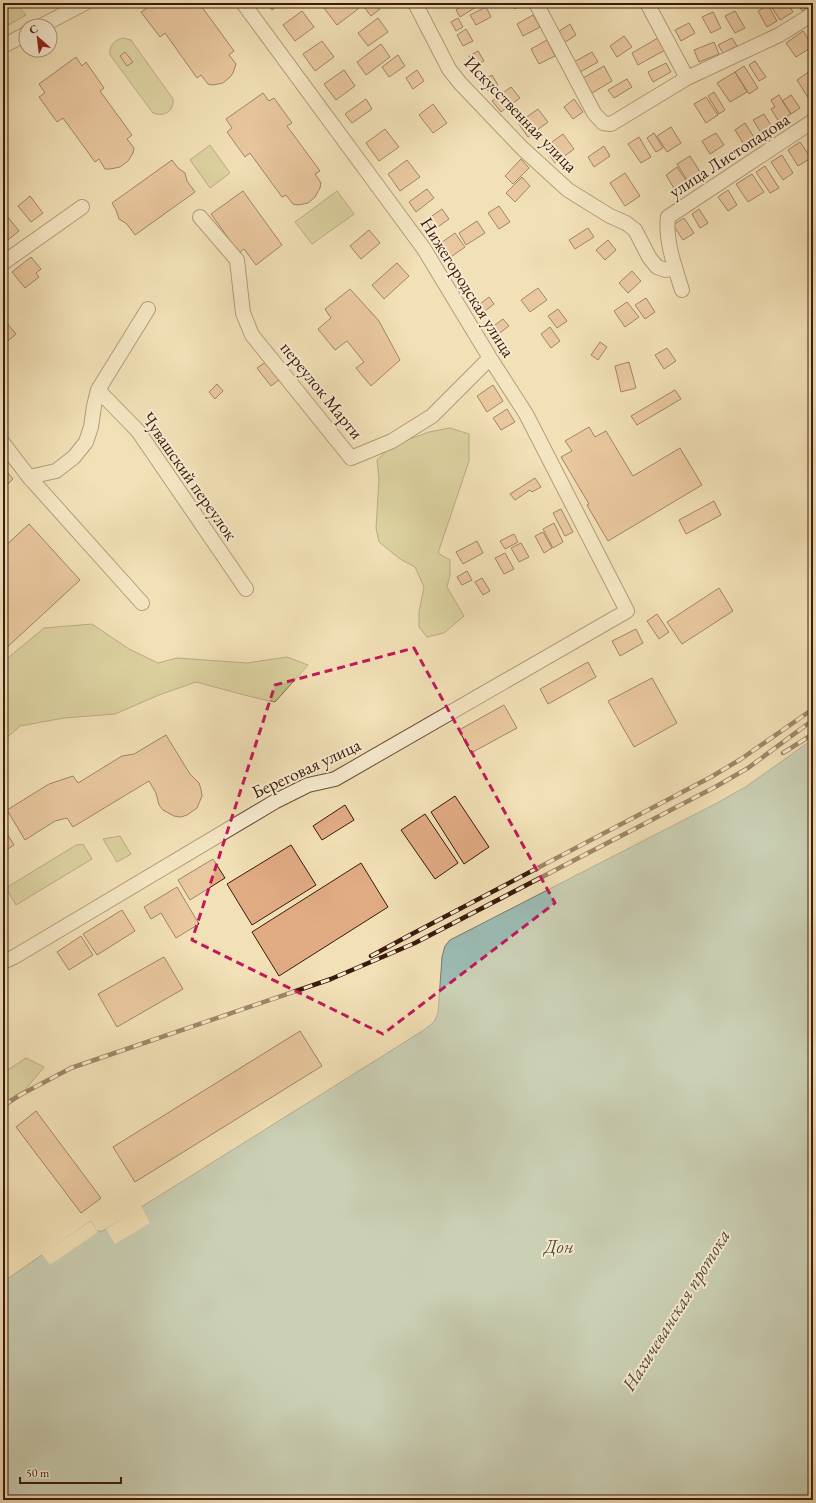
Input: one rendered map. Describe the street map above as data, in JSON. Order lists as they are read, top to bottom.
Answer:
{
  "streets": {
    "street": [
      "Искусственная улица",
      "улица Листопадова",
      "Нижегородская улица",
      "переулок Марти",
      "Чувашский переулок",
      "Береговая улица"
    ]
  },
  "crossings": [
    ["Искусственная улица", "улица Листопадова"],
    ["Нижегородская улица", "переулок Марти"],
    ["Нижегородская улица", "Береговая улица"]
  ],
  "water": ["Дон", "Нахичеванская протока"],
  "scale_bar": "50 m",
  "north": "top left"
}
